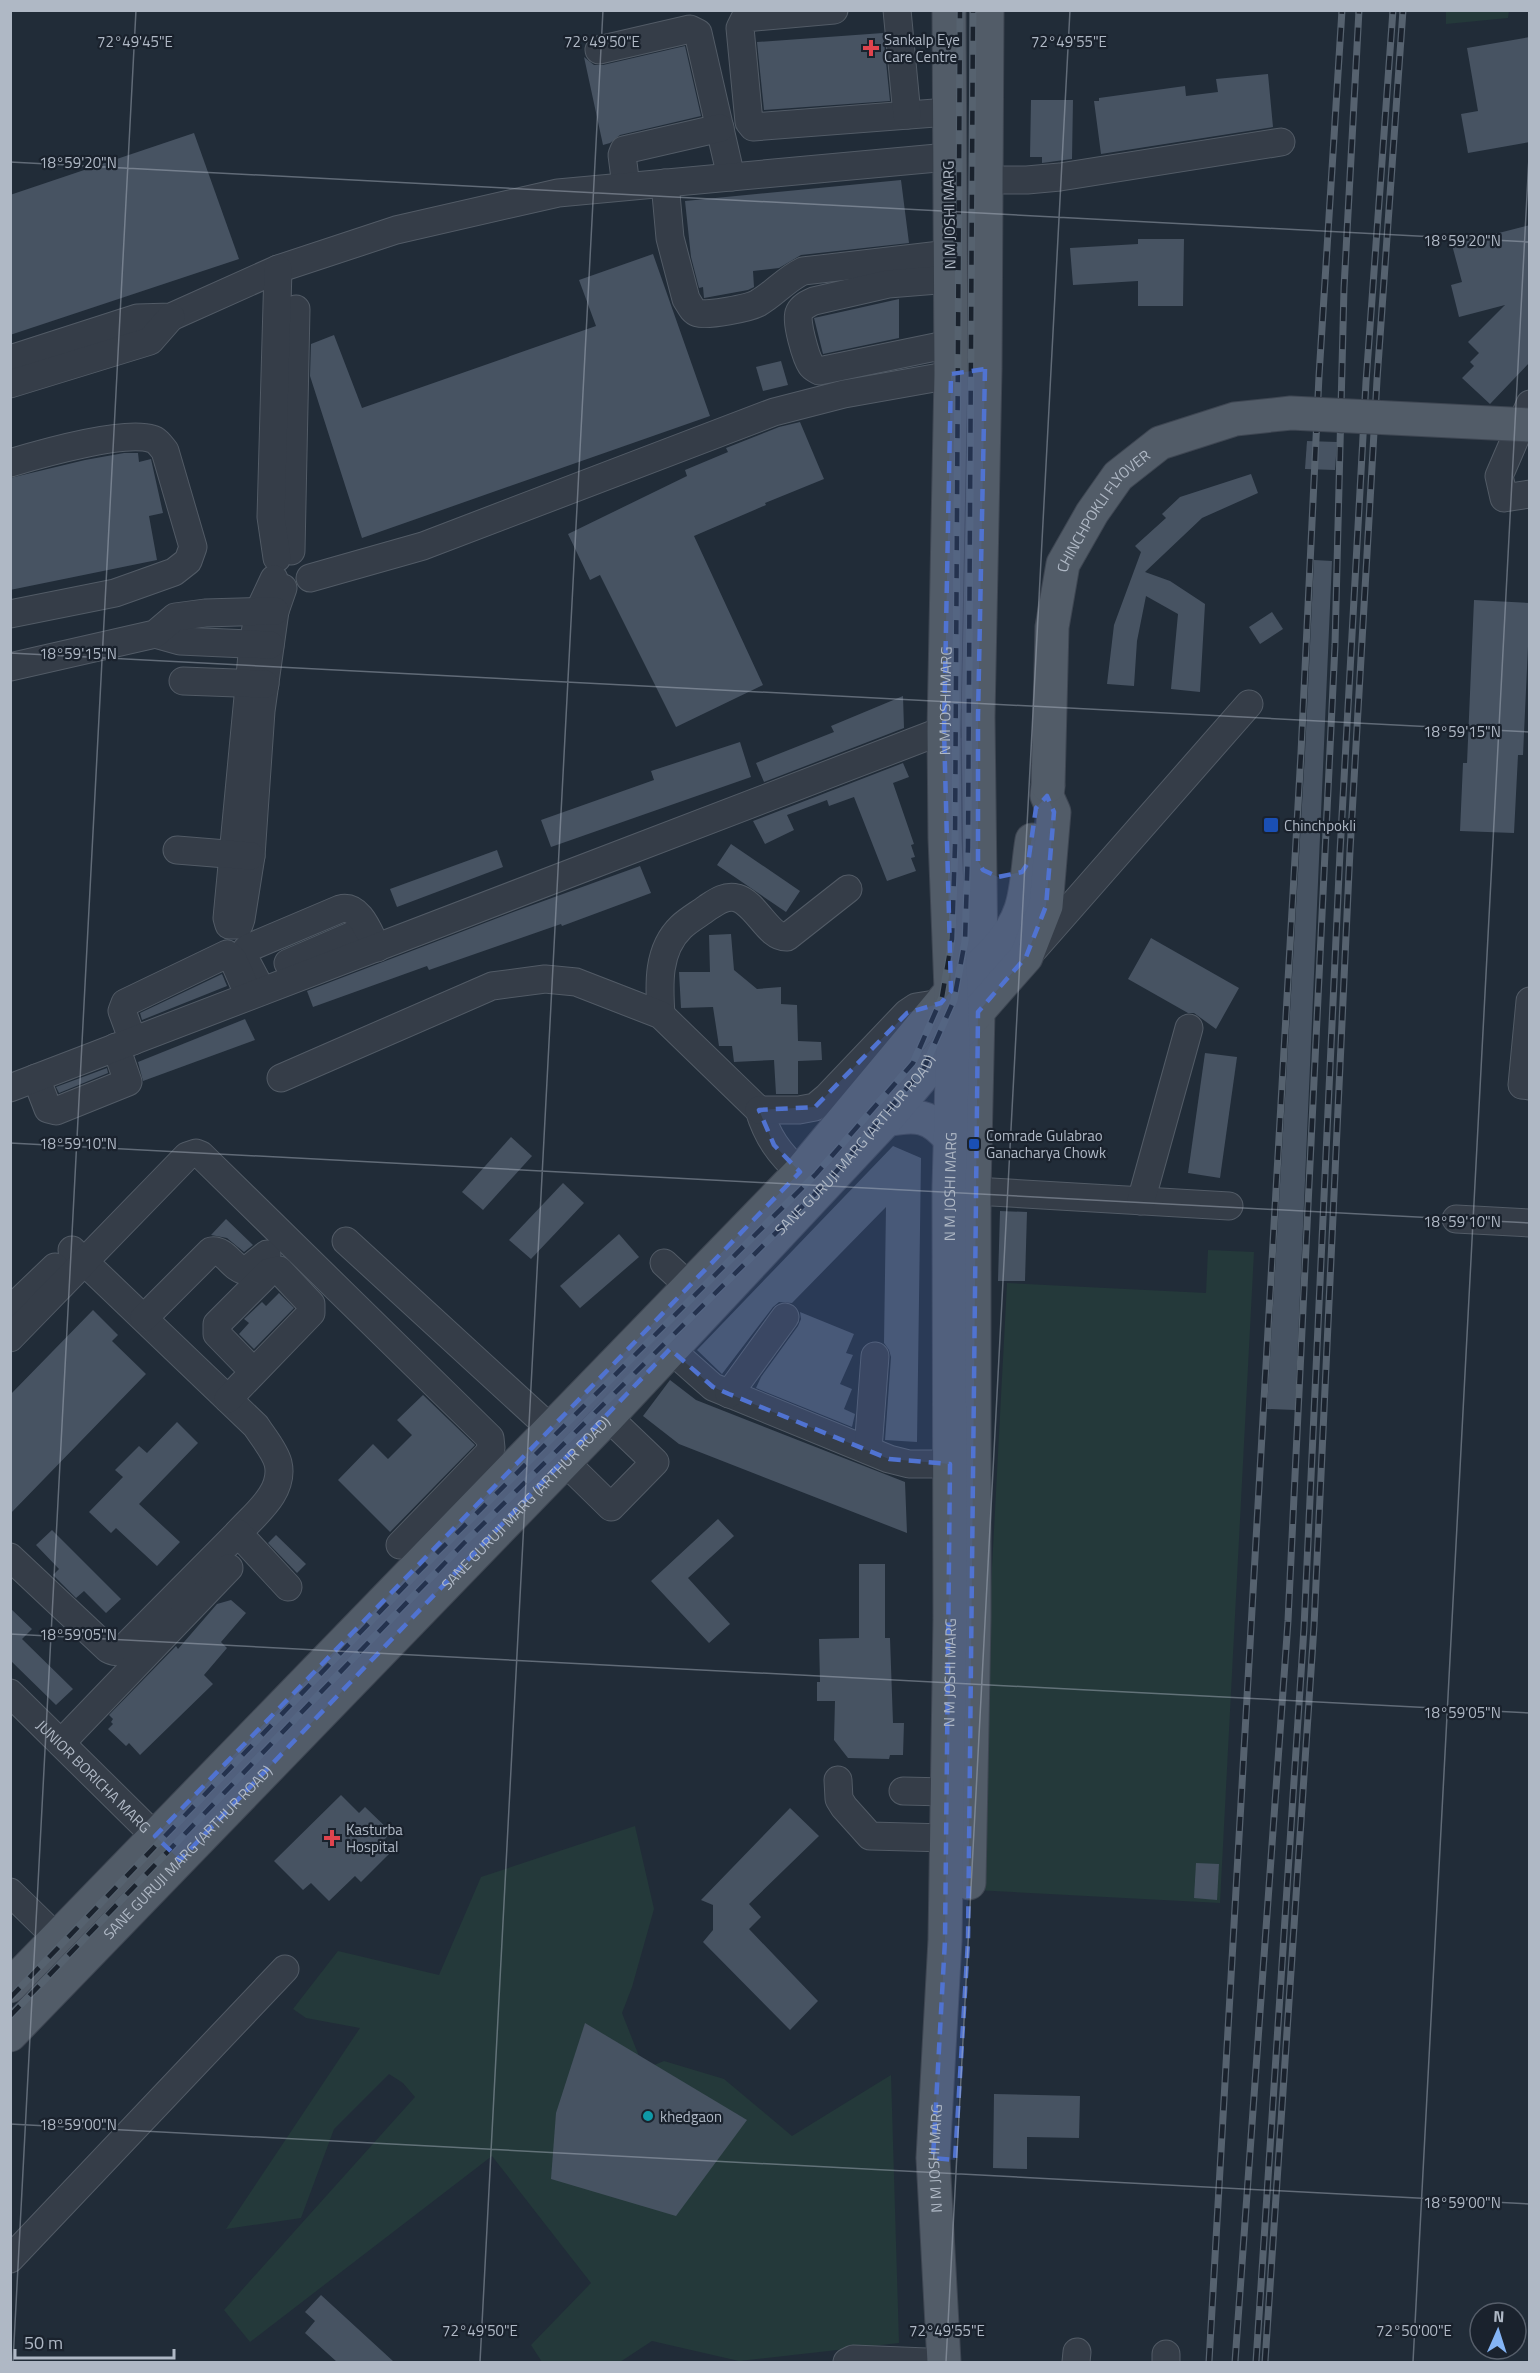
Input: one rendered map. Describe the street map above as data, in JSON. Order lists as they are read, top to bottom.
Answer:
{
  "streets": {
    "main road": ["N M JOSHI MARG", "CHINCHPOKLI FLYOVER", "SANE GURUJI MARG (ARTHUR ROAD)"],
    "street": ["JUNIOR BORICHA MARG"]
  },
  "crossings": [
    ["N M JOSHI MARG", "SANE GURUJI MARG (ARTHUR ROAD)"],
    ["CHINCHPOKLI FLYOVER", "SANE GURUJI MARG (ARTHUR ROAD)"],
    ["SANE GURUJI MARG (ARTHUR ROAD)", "JUNIOR BORICHA MARG"]
  ],
  "places": {
    "health": ["Sankalp Eye Care Centre", "Kasturba Hospital"],
    "transit": ["Chinchpokli", "Comrade Gulabrao Ganacharya Chowk"],
    "other": ["khedgaon"]
  },
  "scale_bar": "50 m",
  "north": "top",
  "coordinates": [
    "72°49'45\"E",
    "72°49'50\"E",
    "72°49'55\"E",
    "18°59'20\"N",
    "18°59'15\"N",
    "18°59'10\"N",
    "18°59'05\"N",
    "18°59'00\"N",
    "72°50'00\"E"
  ]
}
